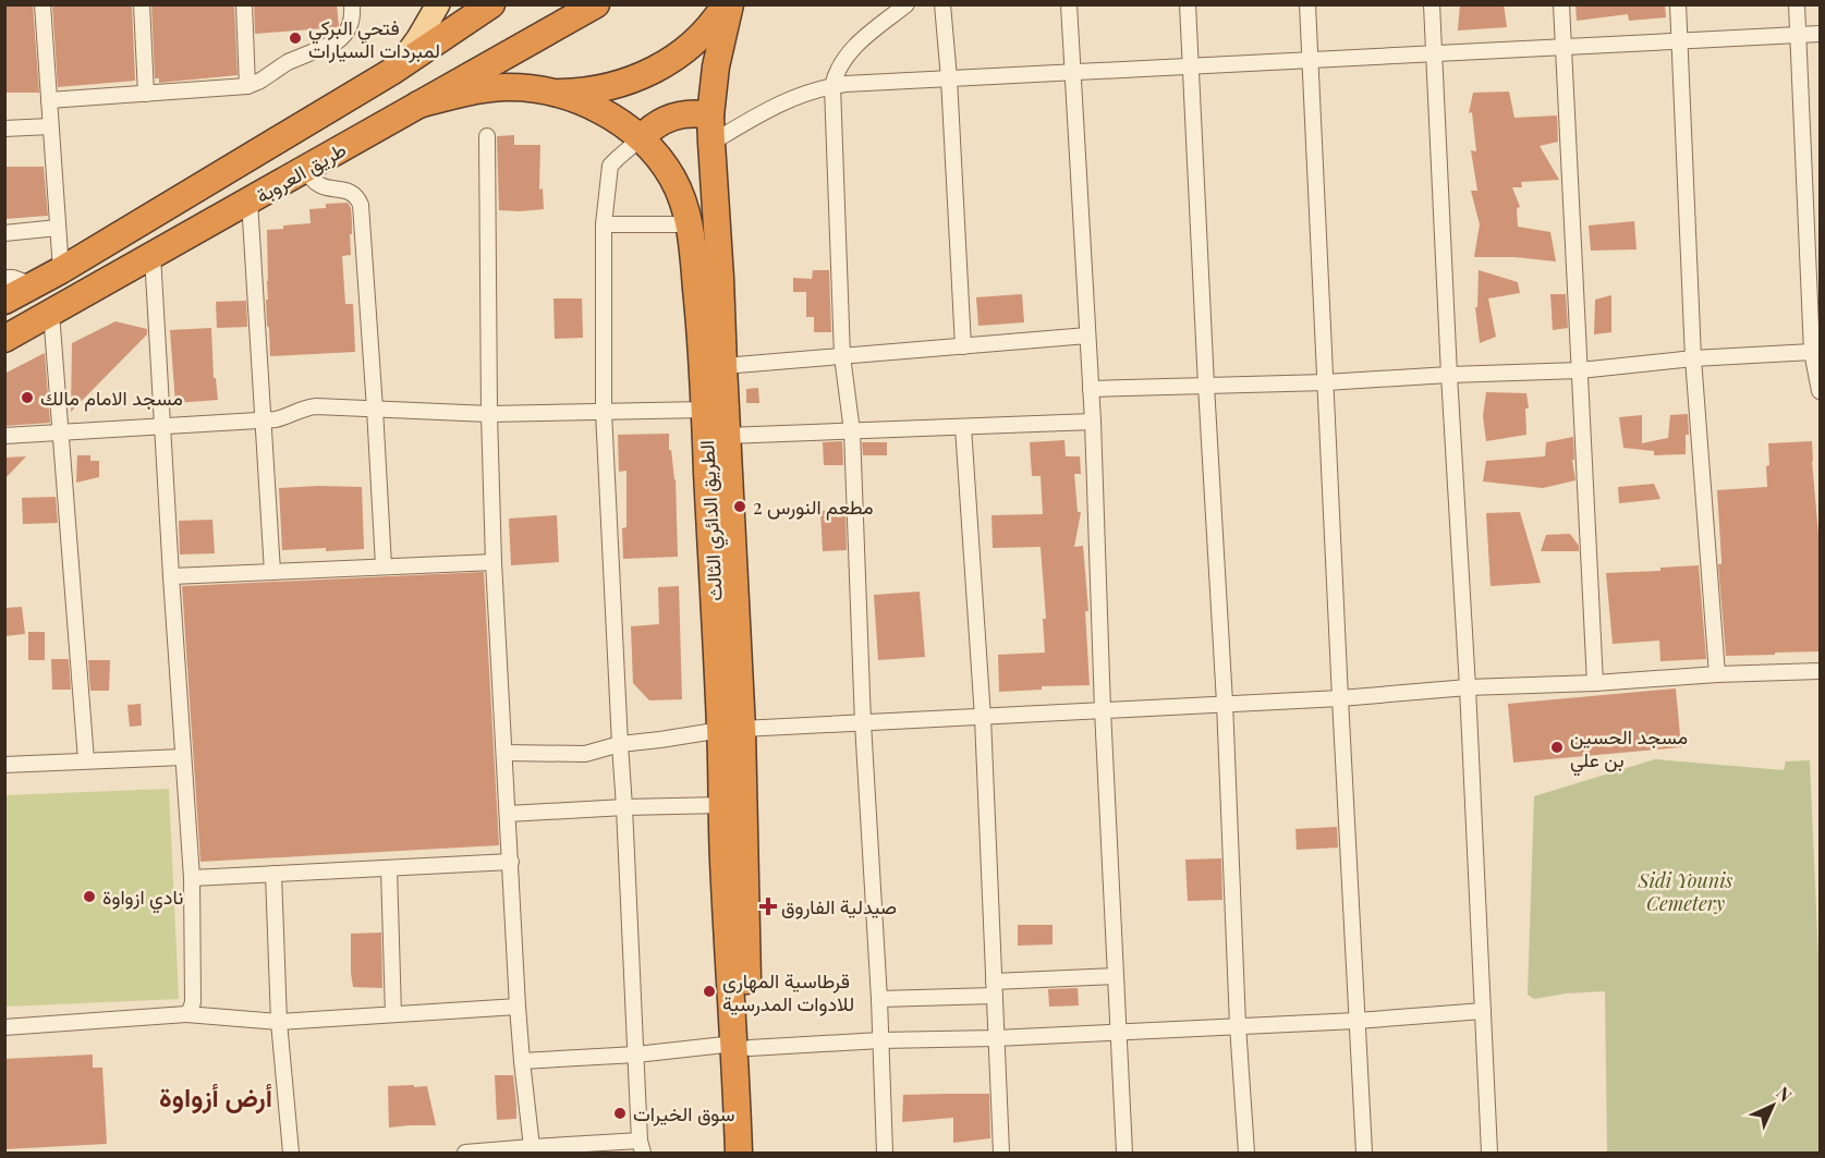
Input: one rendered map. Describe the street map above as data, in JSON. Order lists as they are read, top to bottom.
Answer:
{
  "streets": {
    "highway": ["طريق العروبة", "الطريق الدائري الثالث"]
  },
  "crossings": [
    ["طريق العروبة", "الطريق الدائري الثالث"]
  ],
  "districts": ["أرض أزواوة"],
  "parks": ["Sidi Younis Cemetery"],
  "places": {
    "other": [
      "فتحي البركي لمبردات السيارات",
      "مسجد الامام مالك",
      "مطعم النورس 2",
      "مسجد الحسين بن علي",
      "نادي ازواوة",
      "قرطاسية المهاري للادوات المدرسية",
      "سوق الخيرات"
    ],
    "health": ["صيدلية الفاروق"]
  },
  "north": "top right"
}
